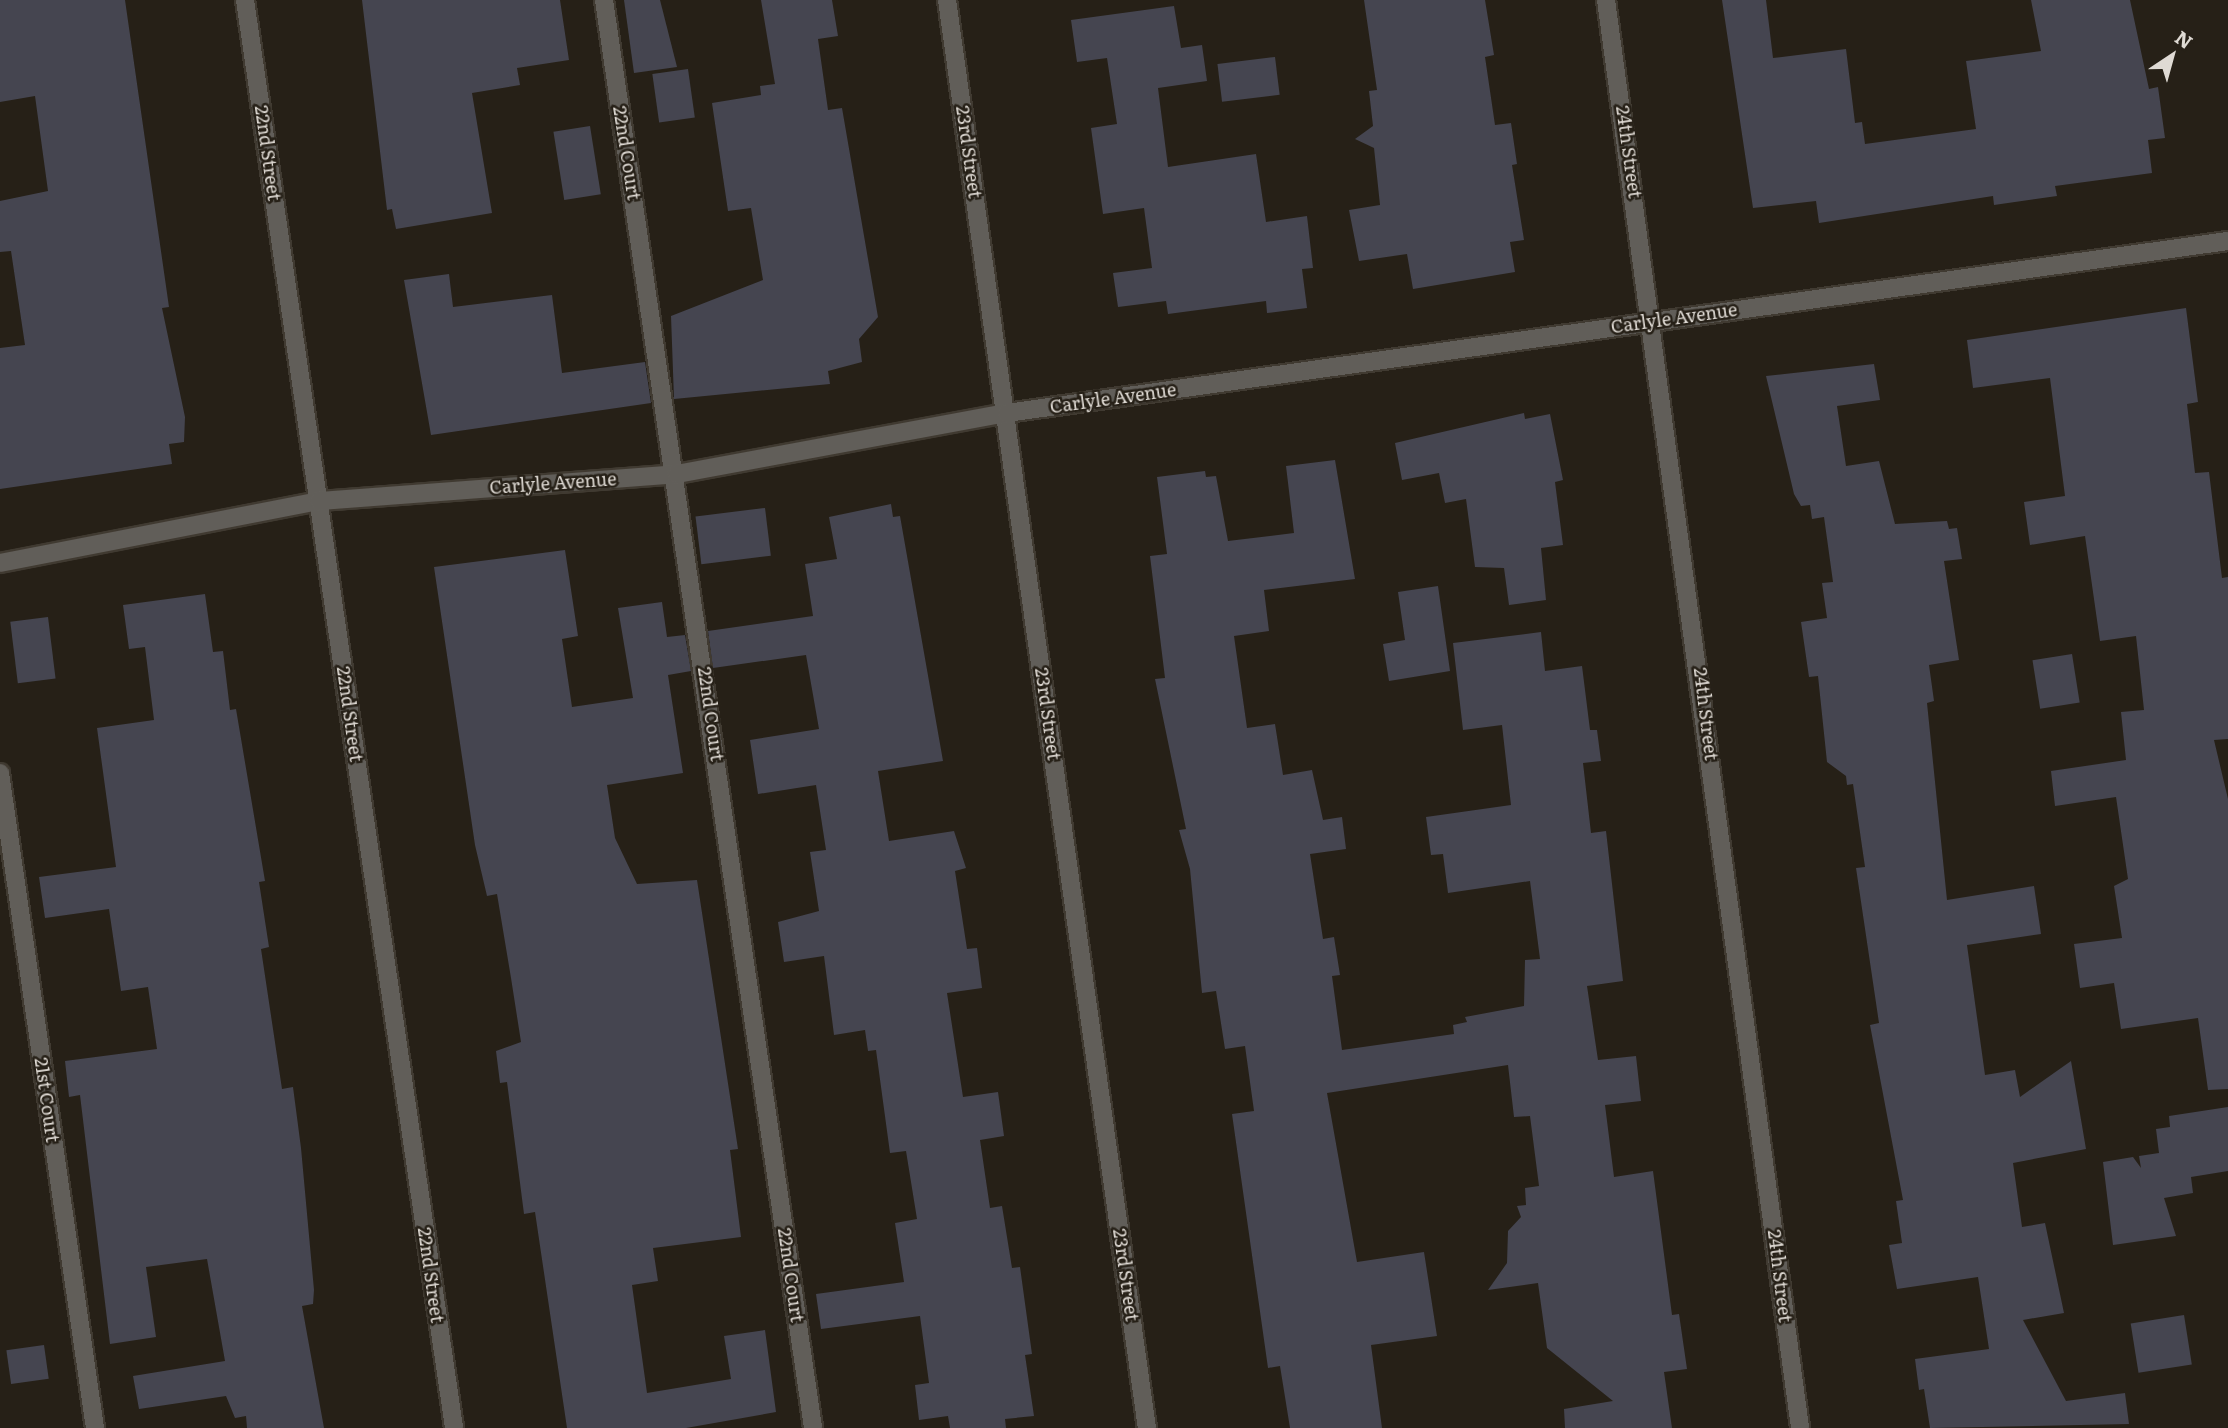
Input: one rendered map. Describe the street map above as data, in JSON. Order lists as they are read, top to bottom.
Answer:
{
  "streets": {
    "street": [
      "23rd Street",
      "24th Street",
      "22nd Street",
      "22nd Court",
      "Carlyle Avenue",
      "21st Court"
    ]
  },
  "crossings": [
    ["23rd Street", "Carlyle Avenue"],
    ["24th Street", "Carlyle Avenue"],
    ["22nd Street", "Carlyle Avenue"],
    ["22nd Court", "Carlyle Avenue"]
  ],
  "north": "top right"
}
